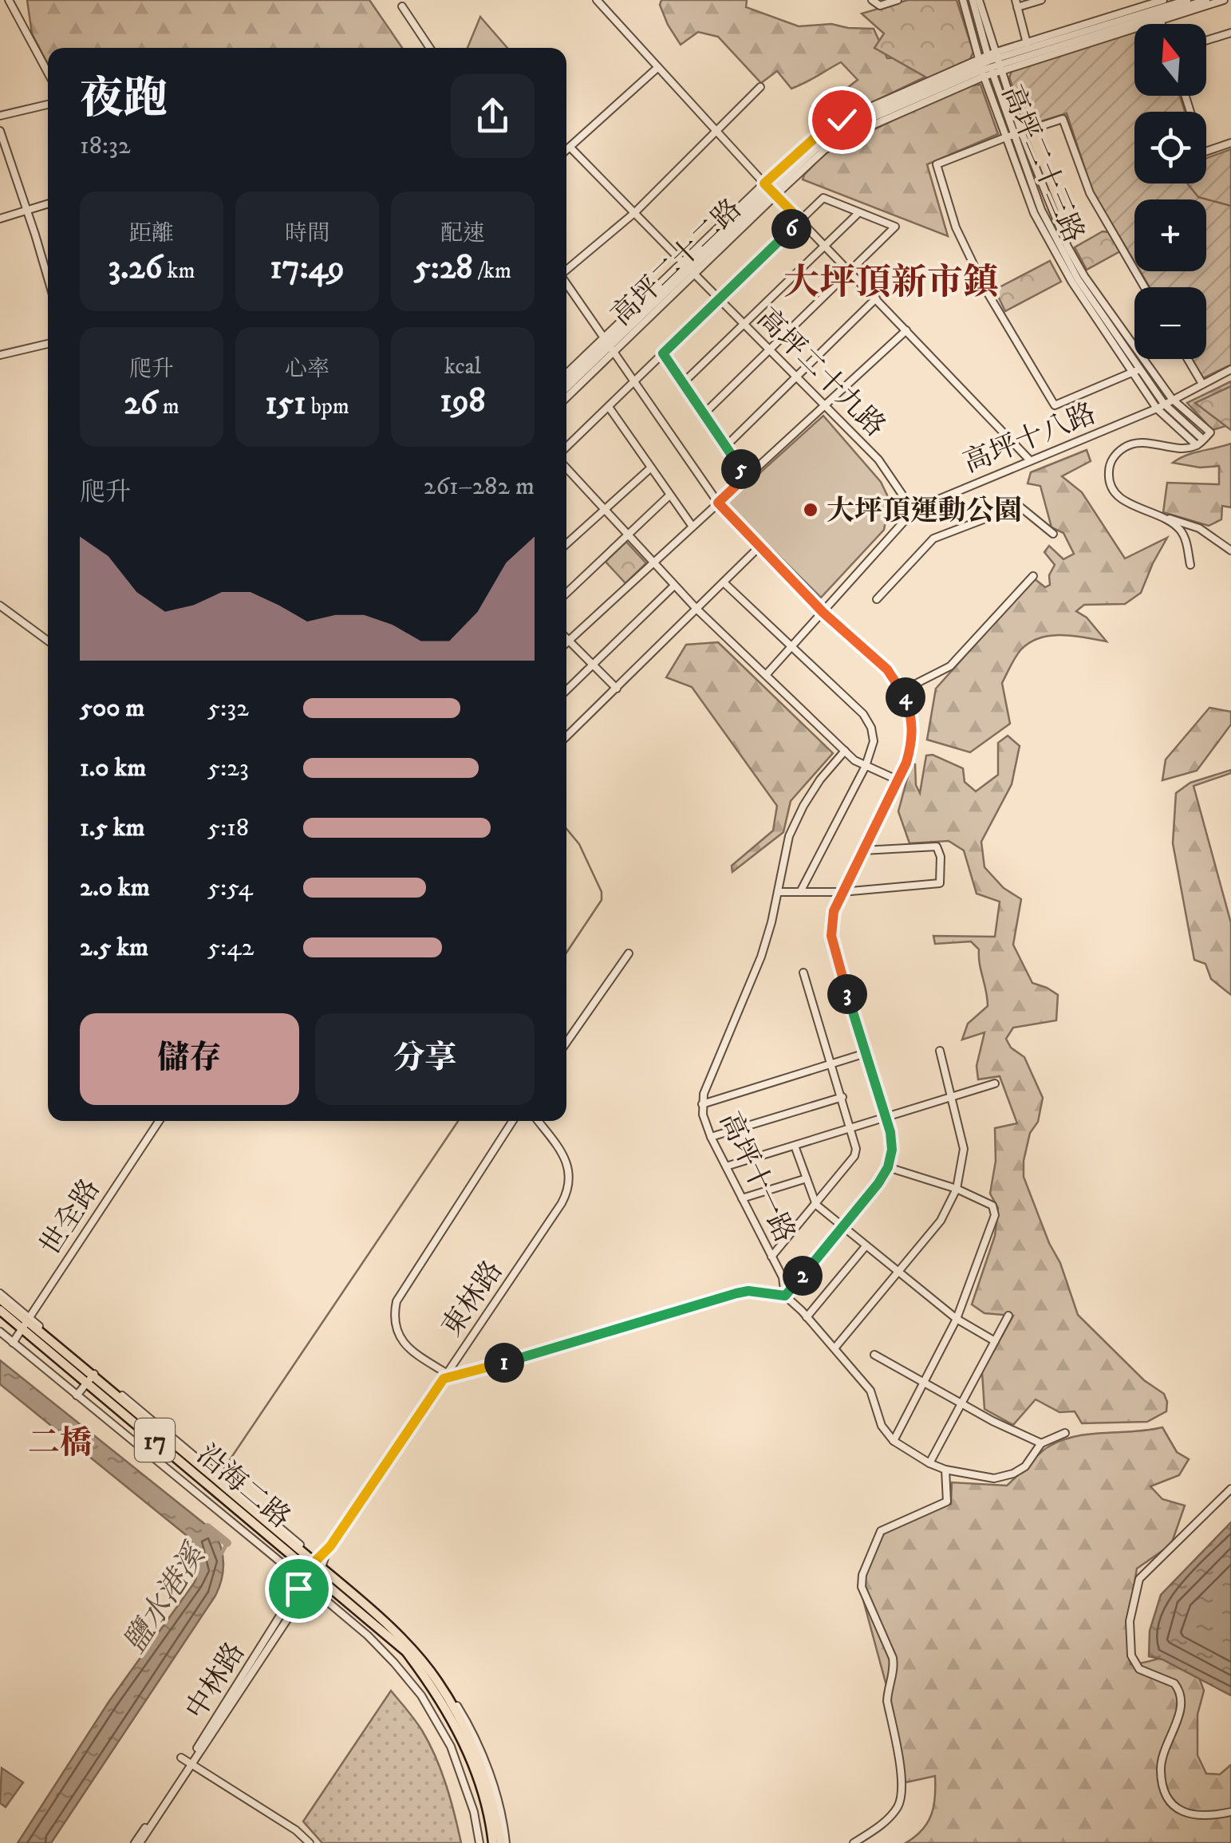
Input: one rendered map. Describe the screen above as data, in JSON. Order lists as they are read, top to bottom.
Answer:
{
  "streets": {
    "main road": ["17", "沿海二路"],
    "street": [
      "高坪二十三路",
      "高坪二十二路",
      "高坪二十九路",
      "高坪十八路",
      "高坪十一路",
      "世全路",
      "東林路",
      "中林路"
    ]
  },
  "crossings": [
    ["高坪二十三路", "高坪二十二路"],
    ["高坪二十三路", "高坪十八路"],
    ["高坪二十二路", "高坪二十九路"],
    ["世全路", "沿海二路"],
    ["東林路", "中林路"],
    ["沿海二路", "中林路"]
  ],
  "districts": ["大坪頂新市鎮", "二橋"],
  "water": ["鹽水港溪"],
  "places": ["大坪頂運動公園"],
  "north": "top",
  "page": {
    "map_buttons": ["+", "−"],
    "heading": ["夜跑", "18:32"],
    "stats": [
      ["距離", "3.26 km"],
      ["時間", "17:49"],
      ["配速", "5:28 /km"],
      ["爬升", "26 m"],
      ["心率", "151 bpm"],
      ["kcal", "198"]
    ],
    "pins": [
      "6",
      "5",
      "4",
      "3",
      "2",
      "1"
    ],
    "chart": ["爬升", "261–282 m"],
    "list": [
      {
        "name": "500 m",
        "note": "5:32"
      },
      {
        "name": "1.0 km",
        "note": "5:23"
      },
      {
        "name": "1.5 km",
        "note": "5:18"
      },
      {
        "name": "2.0 km",
        "note": "5:54"
      },
      {
        "name": "2.5 km",
        "note": "5:42"
      }
    ],
    "buttons": ["儲存", "分享"]
  }
}
